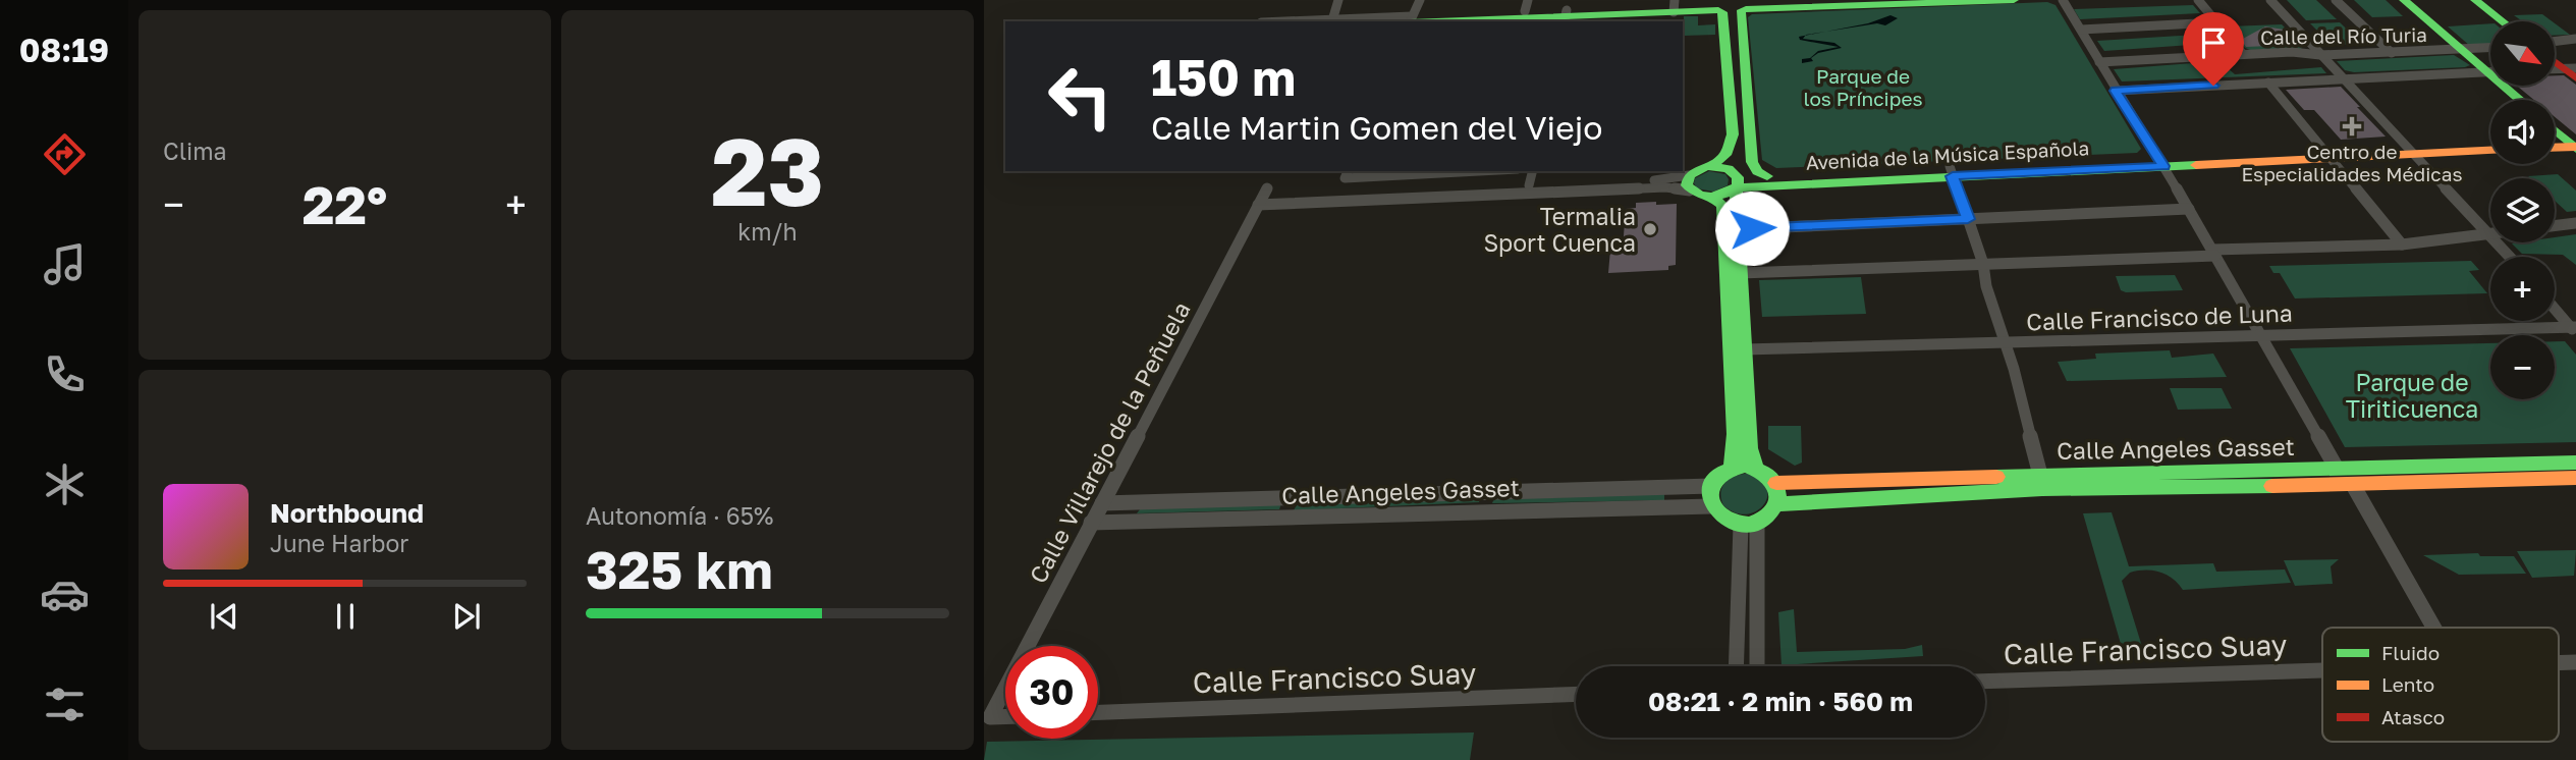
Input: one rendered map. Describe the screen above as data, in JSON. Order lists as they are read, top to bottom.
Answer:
{
  "streets": {
    "street": [
      "Calle del Río Turia",
      "Avenida de la Música Española",
      "Calle Francisco de Luna",
      "Calle Villarejo de la Peñuela",
      "Calle Angeles Gasset",
      "Calle Francisco Suay"
    ]
  },
  "crossings": [
    ["Calle Villarejo de la Peñuela", "Calle Angeles Gasset"]
  ],
  "parks": ["Parque de los Príncipes", "Parque de Tiriticuenca"],
  "places": {
    "health": ["Centro de Especialidades Médicas"],
    "other": ["Termalia Sport Cuenca"]
  },
  "legend": ["Fluido", "Lento", "Atasco"],
  "north": "bottom right",
  "page": {
    "tabs": "08:19",
    "tile": [
      "Clima",
      ["23", "km/h"],
      ["Autonomía · 65%", "325 km"]
    ],
    "map_buttons": ["+", "−"],
    "turn": ["150 m", "Calle Martin Gomen del Viejo"],
    "heat": ["−", "22°", "+"],
    "song": ["Northbound", "June Harbor"],
    "limit": "30",
    "trip": "08:21 · 2 min · 560 m"
  }
}
